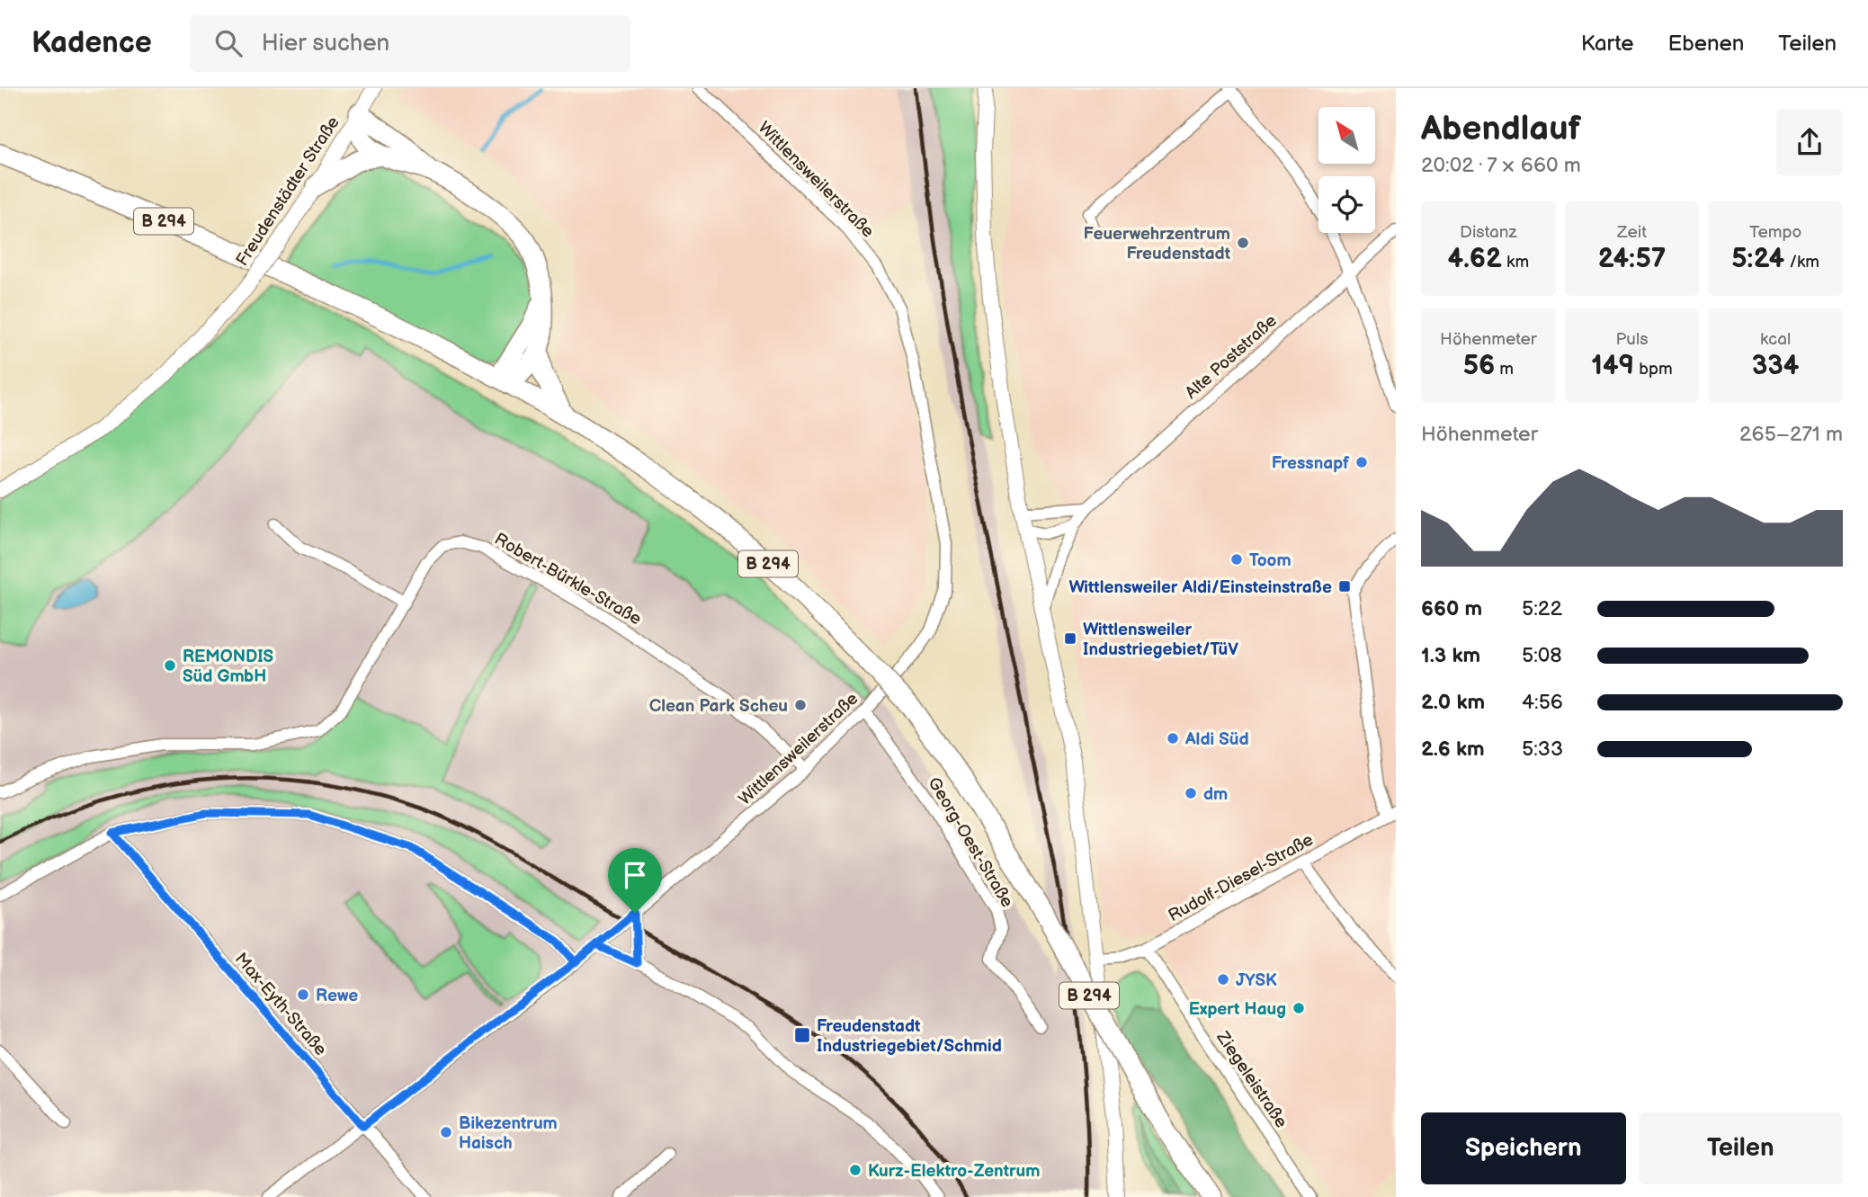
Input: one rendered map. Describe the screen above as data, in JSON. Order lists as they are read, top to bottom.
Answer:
{
  "streets": {
    "main road": ["B 294"],
    "street": [
      "Wittlensweilerstraße",
      "Freudenstädter Straße",
      "Alte Poststraße",
      "Robert-Bürkle-Straße",
      "Georg-Oest-Straße",
      "Rudolf-Diesel-Straße",
      "Max-Eyth-Straße",
      "Ziegeleistraße"
    ]
  },
  "crossings": [
    ["Wittlensweilerstraße", "Robert-Bürkle-Straße"],
    ["Wittlensweilerstraße", "Georg-Oest-Straße"],
    ["Wittlensweilerstraße", "Max-Eyth-Straße"],
    ["Rudolf-Diesel-Straße", "Ziegeleistraße"]
  ],
  "places": {
    "other": [
      "Feuerwehrzentrum Freudenstadt",
      "Fressnapf",
      "Toom",
      "REMONDIS Süd GmbH",
      "Clean Park Scheu",
      "Aldi Süd",
      "dm",
      "JYSK",
      "Rewe",
      "Expert Haug",
      "Bikezentrum Haisch",
      "Kurz-Elektro-Zentrum"
    ],
    "transit": ["Wittlensweiler Aldi/Einsteinstraße", "Wittlensweiler Industriegebiet/TüV", "Freudenstadt Industriegebiet/Schmid"]
  },
  "north": "top left",
  "page": {
    "header": "Kadence",
    "search": "Hier suchen",
    "nav": ["Karte", "Ebenen", "Teilen"],
    "heading": ["Abendlauf", "20:02 · 7 × 660 m"],
    "stats": [
      ["Distanz", "4.62 km"],
      ["Zeit", "24:57"],
      ["Tempo", "5:24 /km"],
      ["Höhenmeter", "56 m"],
      ["Puls", "149 bpm"],
      ["kcal", "334"]
    ],
    "chart": ["Höhenmeter", "265–271 m"],
    "list": [
      {
        "name": "660 m",
        "note": "5:22"
      },
      {
        "name": "1.3 km",
        "note": "5:08"
      },
      {
        "name": "2.0 km",
        "note": "4:56"
      },
      {
        "name": "2.6 km",
        "note": "5:33"
      }
    ],
    "buttons": ["Speichern", "Teilen"]
  }
}
